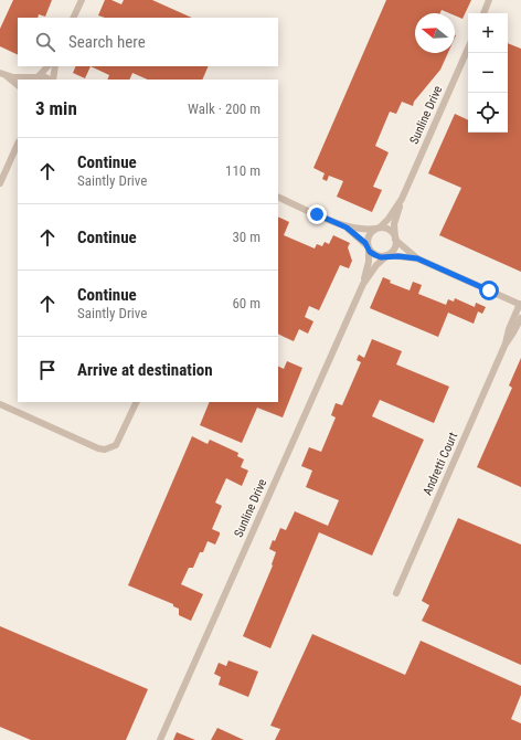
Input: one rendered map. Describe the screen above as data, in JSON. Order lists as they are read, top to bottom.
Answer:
{
  "streets": {
    "street": ["Sunline Drive", "Andretti Court"]
  },
  "north": "left",
  "page": {
    "map_buttons": ["+", "−"],
    "search": "Search here",
    "heading": ["3 min", "Walk · 200 m"],
    "list": [
      ["Continue", "Saintly Drive", "110 m"],
      ["Continue", "30 m"],
      ["Continue", "Saintly Drive", "60 m"],
      "Arrive at destination"
    ]
  }
}
